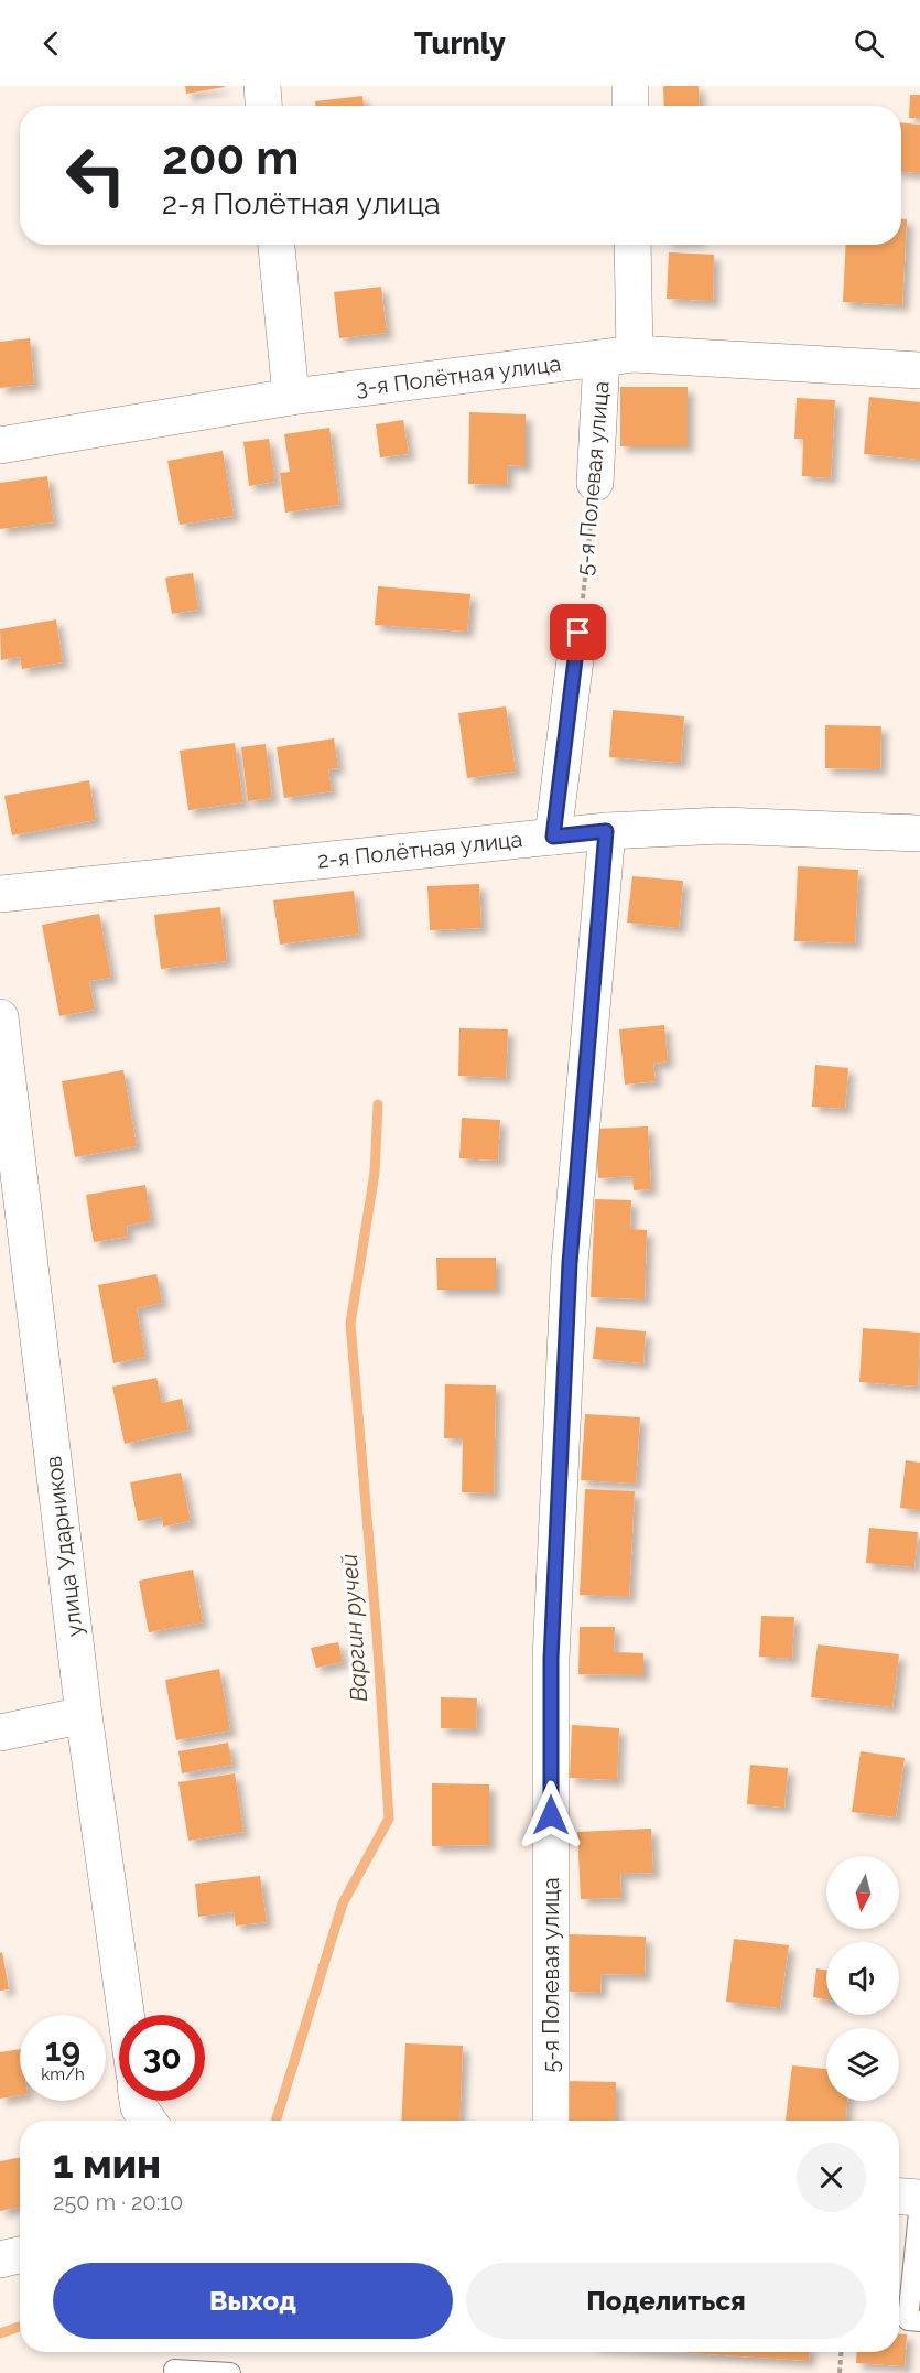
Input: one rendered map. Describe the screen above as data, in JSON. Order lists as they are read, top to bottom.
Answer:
{
  "streets": {
    "street": [
      "3-я Полётная улица",
      "5-я Полевая улица",
      "2-я Полётная улица",
      "улица Ударников"
    ]
  },
  "crossings": [
    ["3-я Полётная улица", "5-я Полевая улица"],
    ["5-я Полевая улица", "2-я Полётная улица"]
  ],
  "water": ["Варгин ручей"],
  "north": "bottom",
  "page": {
    "header": "Turnly",
    "turn": ["200 m", "2-я Полётная улица"],
    "speed": "19 km/h",
    "limit": "30",
    "heading": ["1 мин", "250 m · 20:10"],
    "buttons": ["Выход", "Поделиться"]
  }
}
